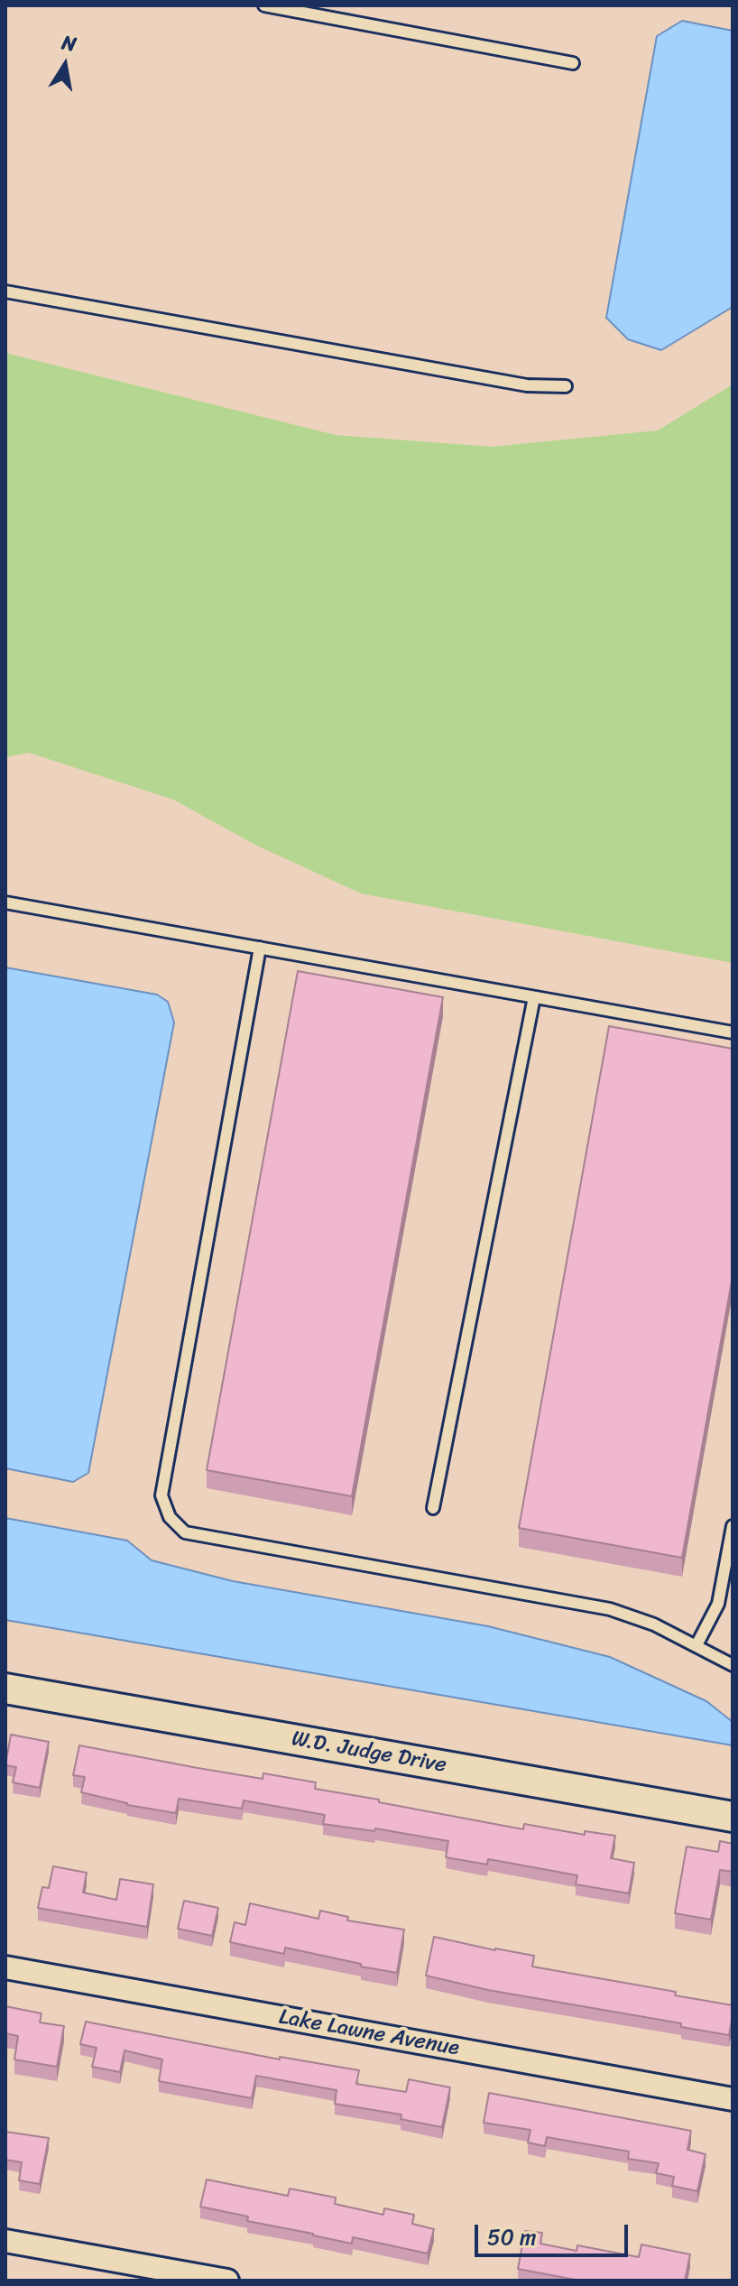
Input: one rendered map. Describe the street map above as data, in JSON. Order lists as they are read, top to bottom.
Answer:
{
  "streets": {
    "street": ["W.D. Judge Drive", "Lake Lawne Avenue"]
  },
  "scale_bar": "50 m",
  "north": "top"
}
